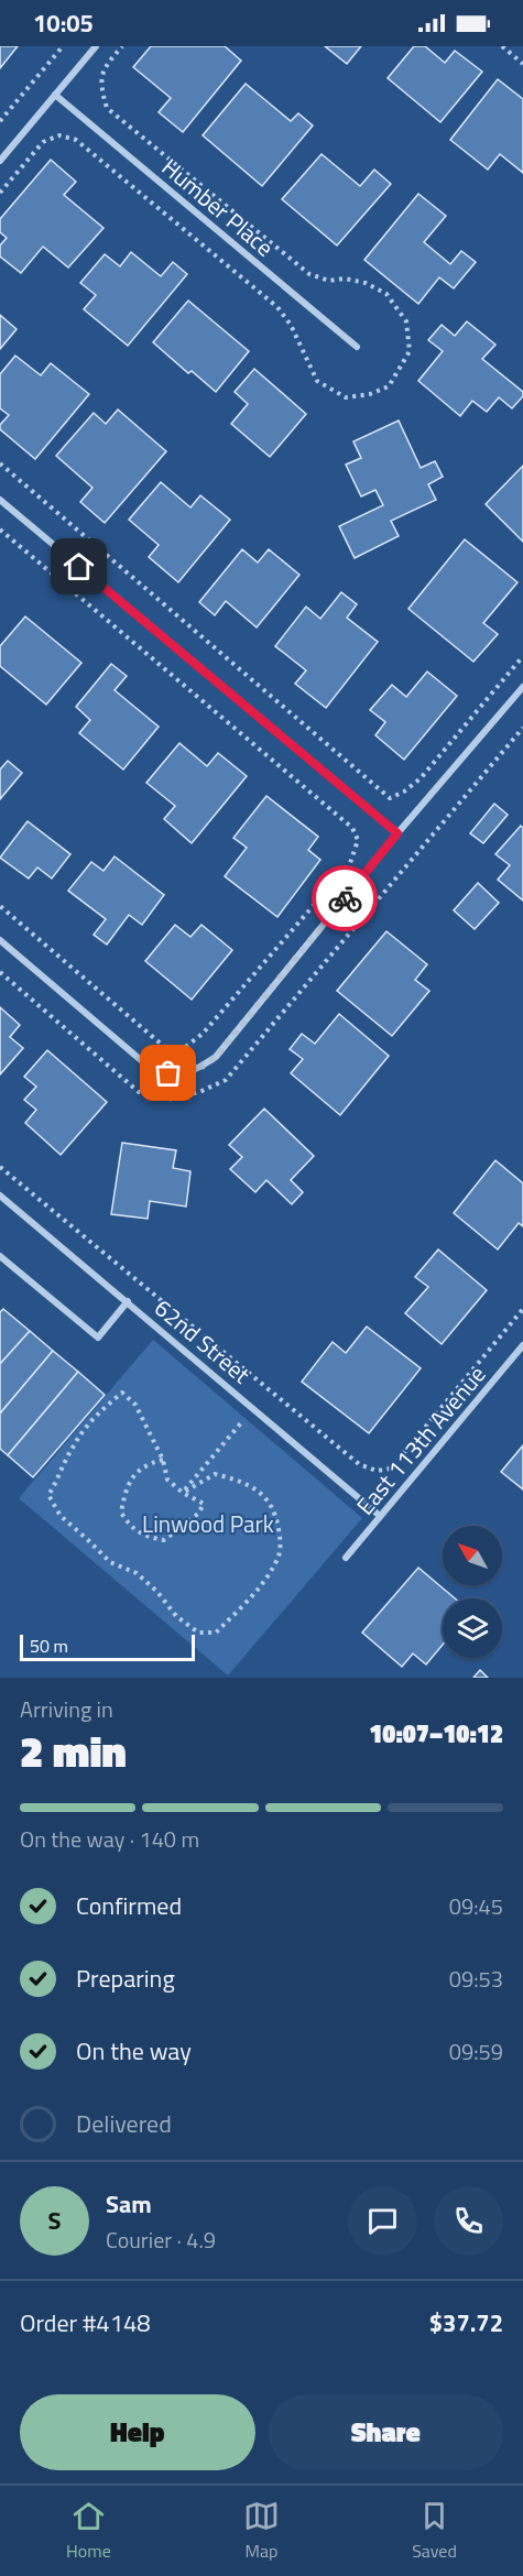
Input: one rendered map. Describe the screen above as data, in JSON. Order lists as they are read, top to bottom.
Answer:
{
  "streets": {
    "street": ["Humber Place", "62nd Street", "East 113th Avenue"]
  },
  "crossings": [
    ["62nd Street", "East 113th Avenue"]
  ],
  "parks": ["Linwood Park"],
  "scale_bar": "50 m",
  "north": "top left",
  "page": {
    "status": "10:05",
    "scale": "50 m",
    "heading": ["2 min", "Arriving in", "10:07–10:12"],
    "panel": [
      "Sam",
      "Courier · 4.9",
      "Order #4148",
      "$37.72"
    ],
    "bar": "On the way · 140 m",
    "list": [
      ["Confirmed", "09:45"],
      ["Preparing", "09:53"],
      ["On the way", "09:59"],
      "Delivered"
    ],
    "round": "S",
    "buttons": ["Help", "Share"],
    "tabs": ["Home", "Map", "Saved"]
  }
}
